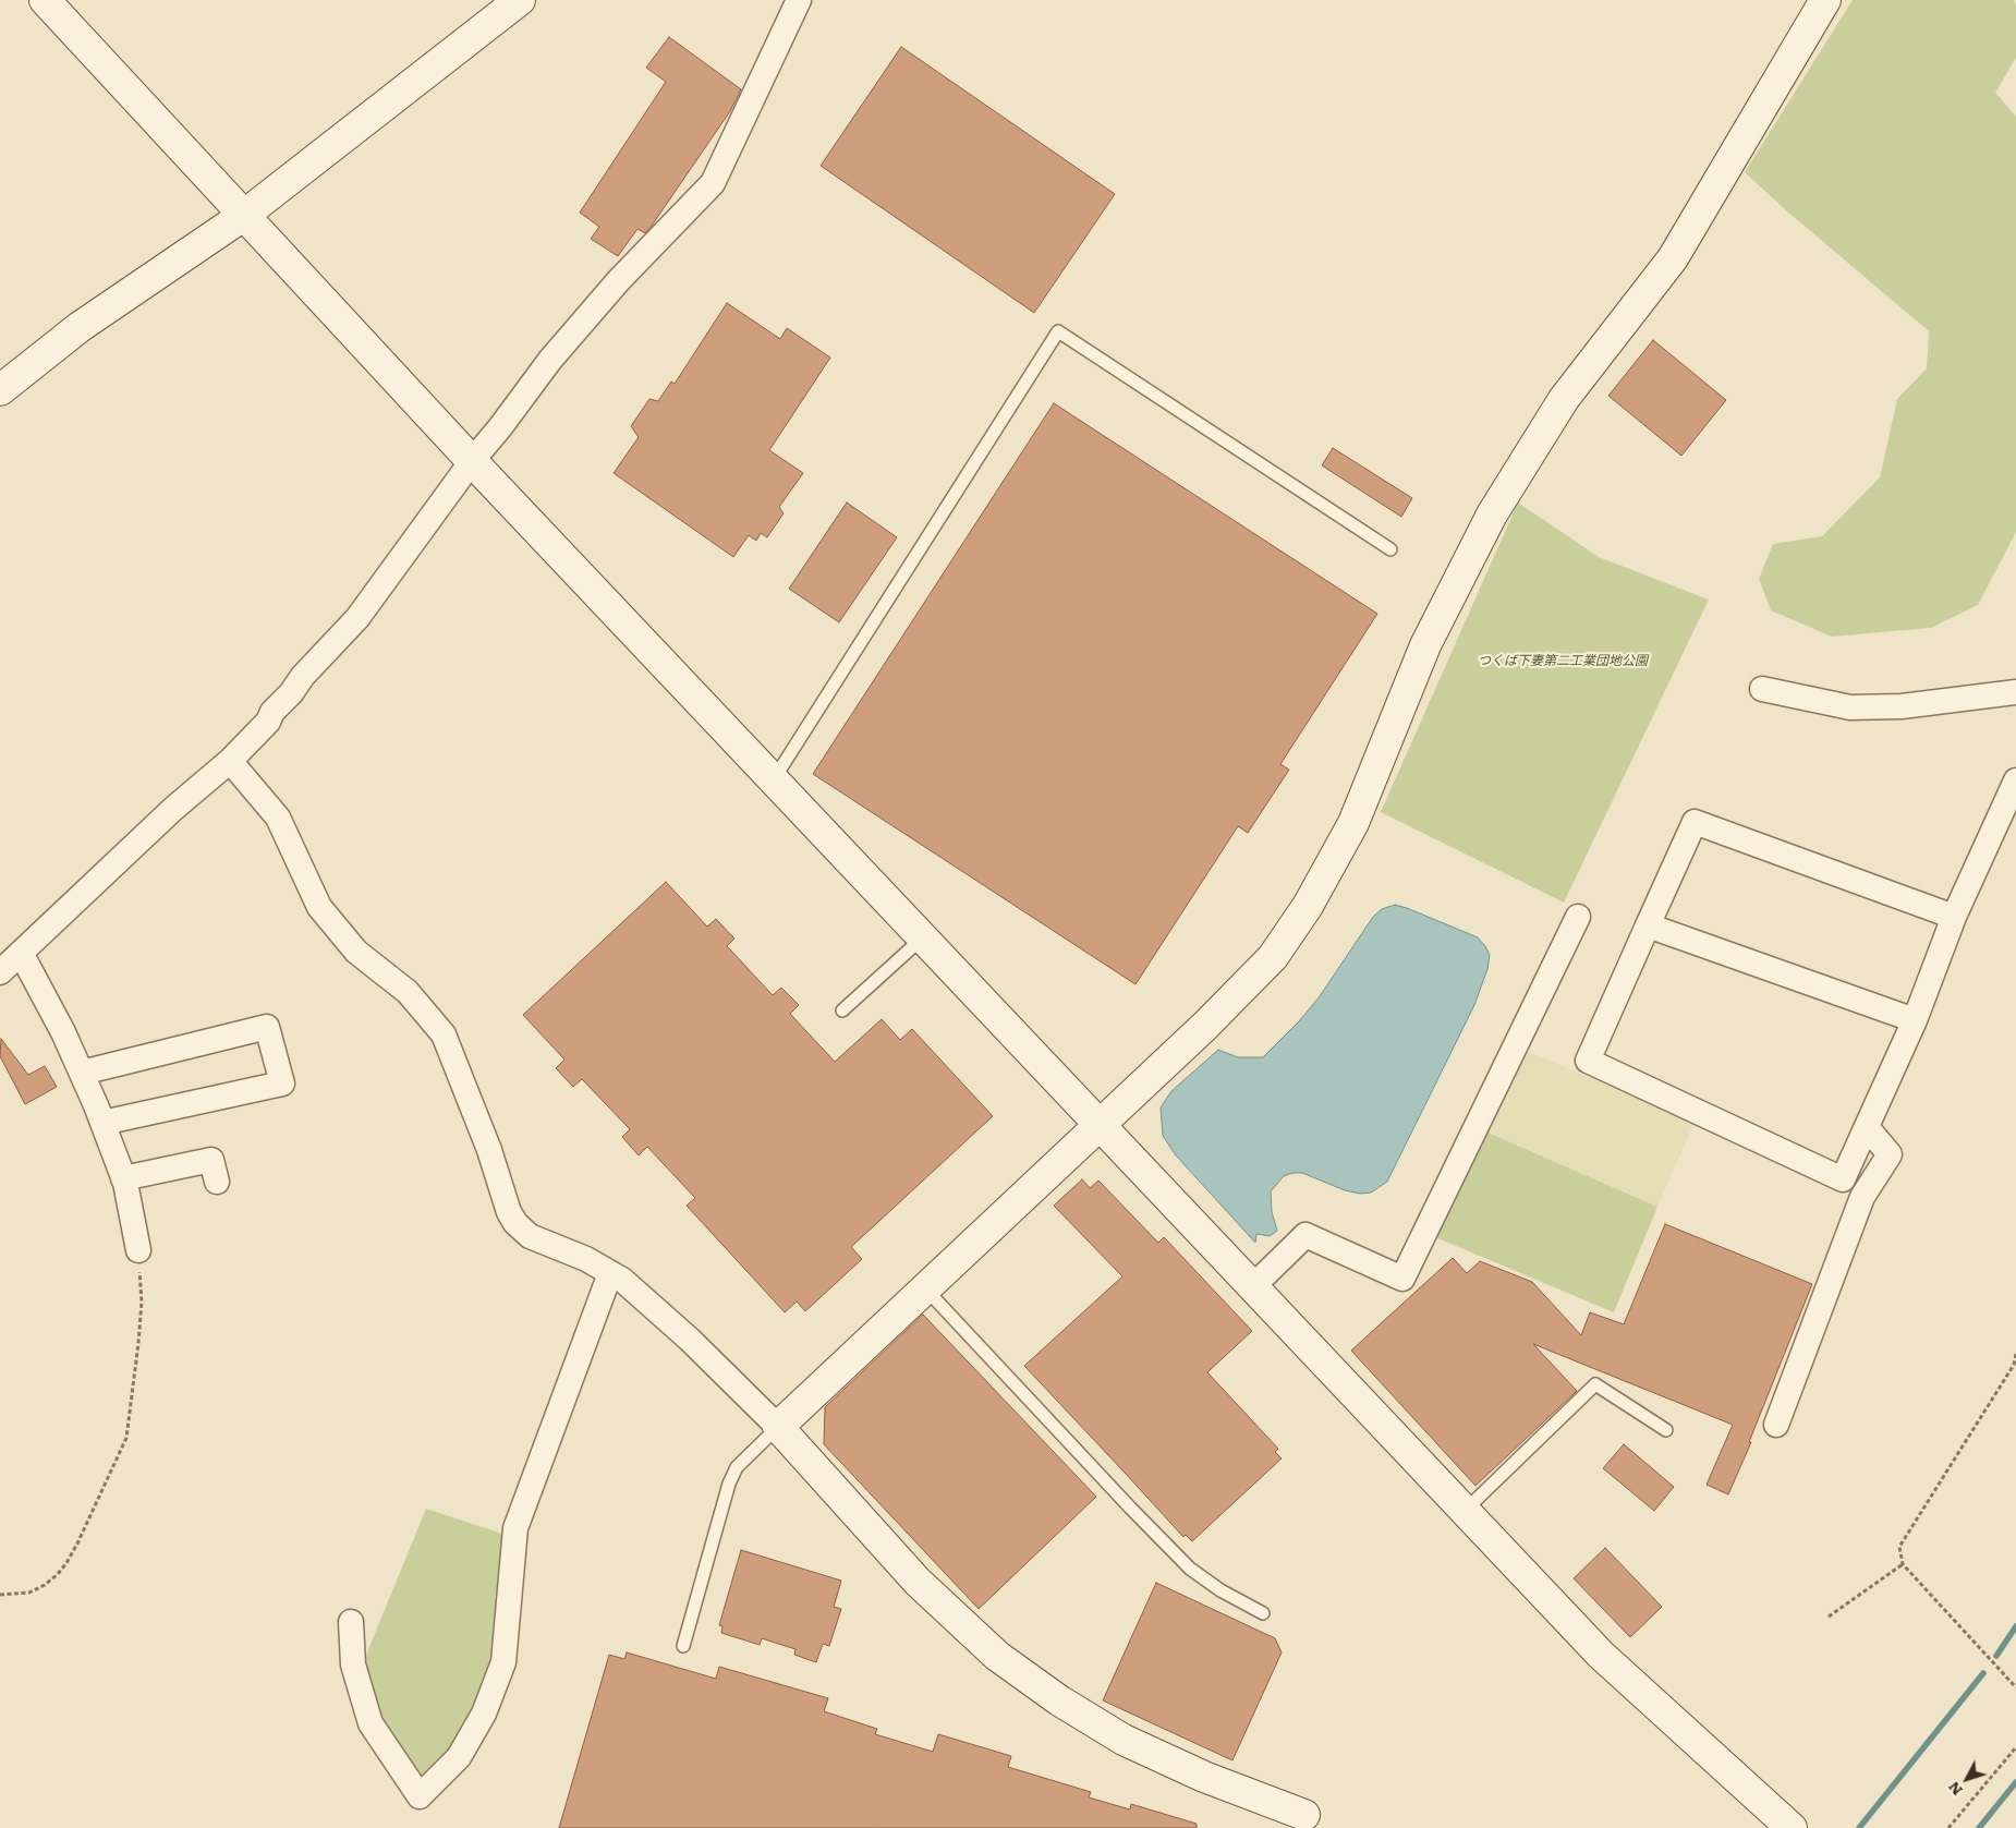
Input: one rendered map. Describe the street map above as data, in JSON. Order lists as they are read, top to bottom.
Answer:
{
  "parks": ["つくば下妻第二工業団地公園"],
  "north": "bottom left"
}
